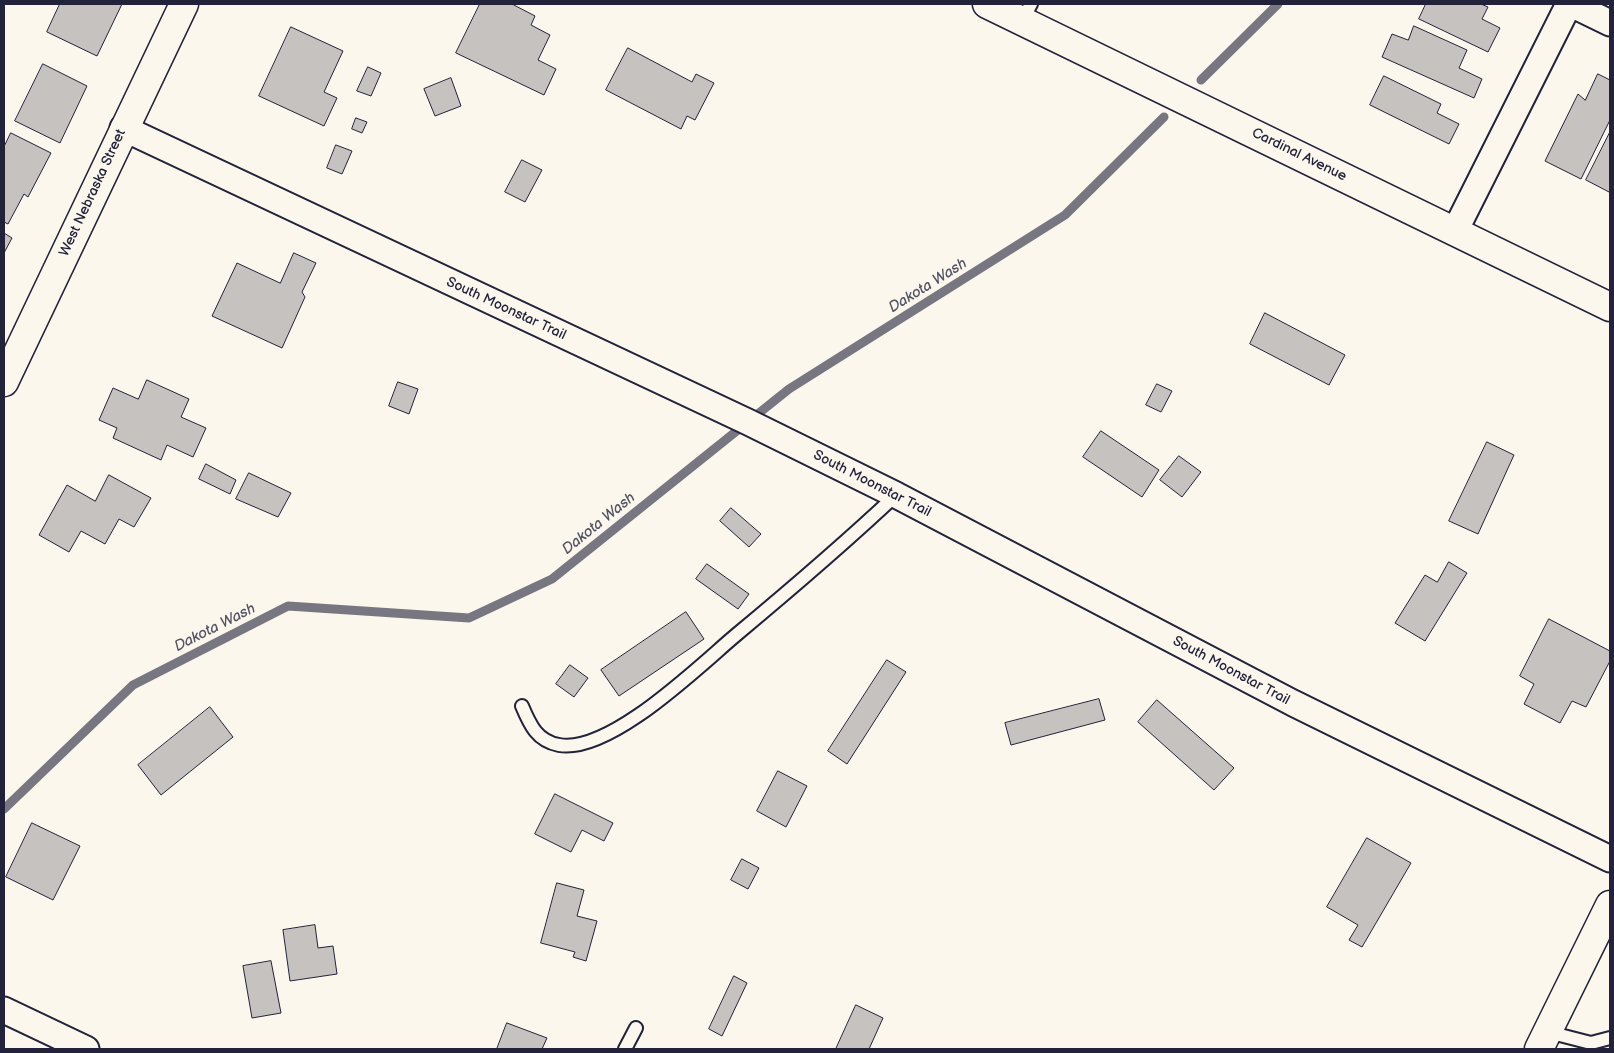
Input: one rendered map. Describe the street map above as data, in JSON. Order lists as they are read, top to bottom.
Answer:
{
  "streets": {
    "main road": ["Cardinal Avenue", "West Nebraska Street"],
    "street": ["South Moonstar Trail"]
  },
  "crossings": [
    ["West Nebraska Street", "South Moonstar Trail"]
  ],
  "water": ["Dakota Wash"]
}
